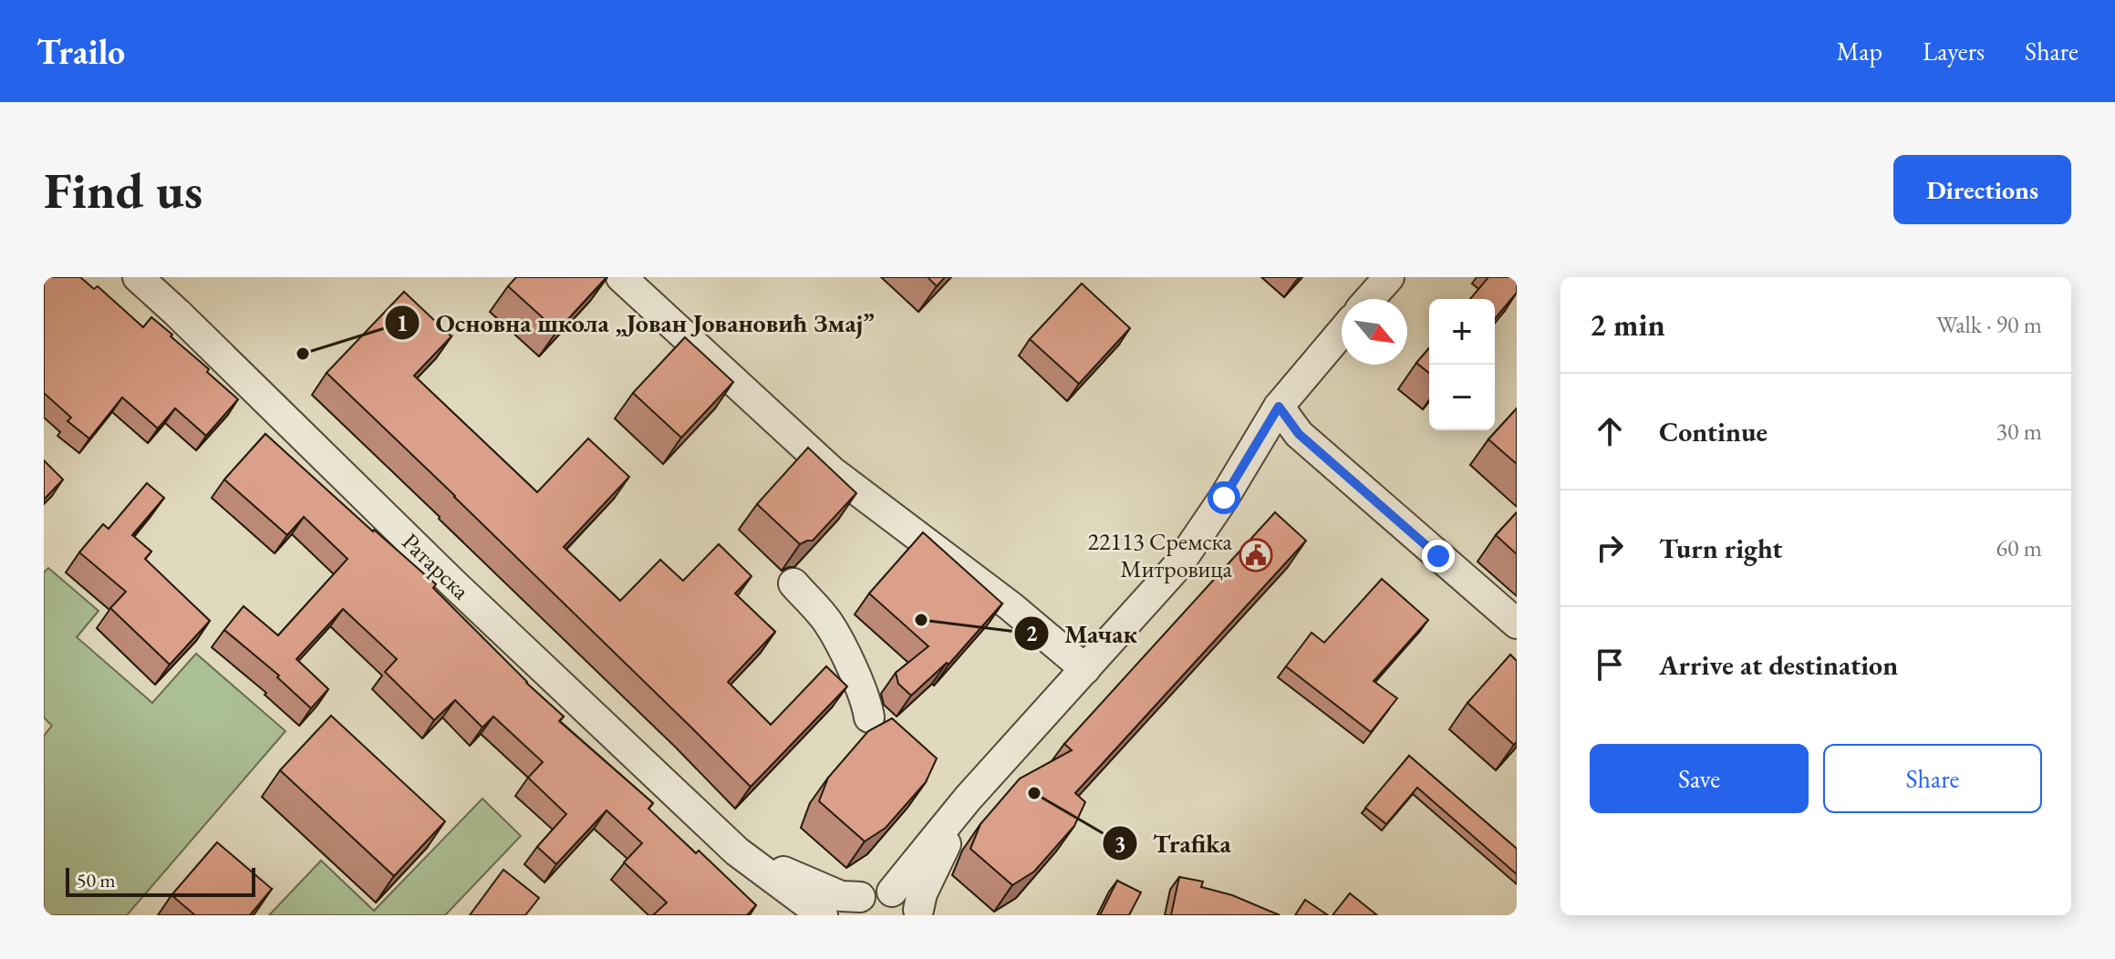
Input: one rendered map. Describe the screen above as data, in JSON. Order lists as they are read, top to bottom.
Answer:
{
  "streets": {
    "street": ["Ратарска"]
  },
  "places": {
    "other": ["Основна школа „Јован Јовановић Змај”", "Мачак", "Trafika"],
    "public building": ["22113 Сремска Митровица"]
  },
  "scale_bar": "50 m",
  "north": "bottom right",
  "page": {
    "header": "Trailo",
    "nav": ["Map", "Layers", "Share"],
    "buttons": [
      "Directions",
      ["Save", "Share"]
    ],
    "title": "Find us",
    "heading": ["2 min", "Walk · 90 m"],
    "map_buttons": ["+", "−"],
    "list": [
      ["Continue", "30 m"],
      ["Turn right", "60 m"],
      "Arrive at destination"
    ],
    "scale": "50 m"
  }
}
